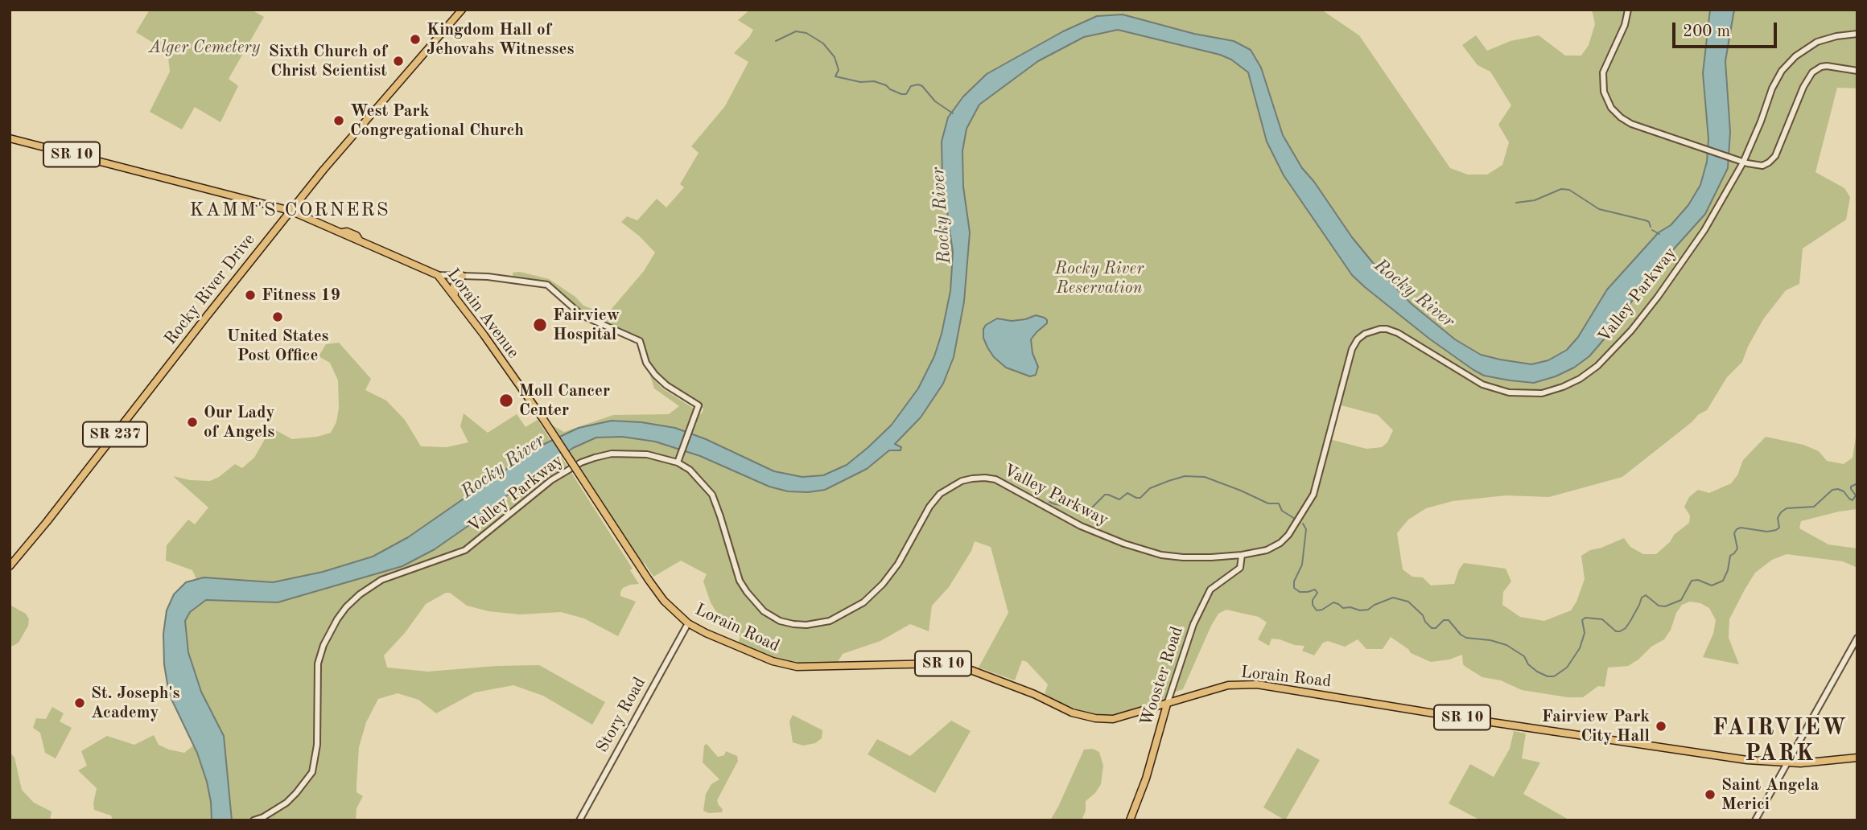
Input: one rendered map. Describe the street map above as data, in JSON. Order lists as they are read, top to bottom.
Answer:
{
  "streets": {
    "main road": [
      "SR 10",
      "Rocky River Drive",
      "Lorain Avenue",
      "SR 237",
      "Lorain Road",
      "Wooster Road"
    ],
    "street": ["Valley Parkway", "Story Road"]
  },
  "crossings": [
    ["Rocky River Drive", "Lorain Avenue"],
    ["Valley Parkway", "Wooster Road"],
    ["Lorain Avenue", "Lorain Road"],
    ["Lorain Road", "Wooster Road"],
    ["Lorain Road", "Story Road"]
  ],
  "districts": ["KAMM'S CORNERS", "FAIRVIEW PARK"],
  "water": ["Rocky River"],
  "parks": ["Alger Cemetery", "Rocky River Reservation"],
  "places": [
    "Kingdom Hall of Jehovahs Witnesses",
    "Sixth Church of Christ Scientist",
    "West Park Congregational Church",
    "Fitness 19",
    "United States Post Office",
    "Fairview Hospital",
    "Moll Cancer Center",
    "Our Lady of Angels",
    "St. Joseph's Academy",
    "Fairview Park City Hall",
    "Saint Angela Merici"
  ],
  "scale_bar": "200 m"
}
